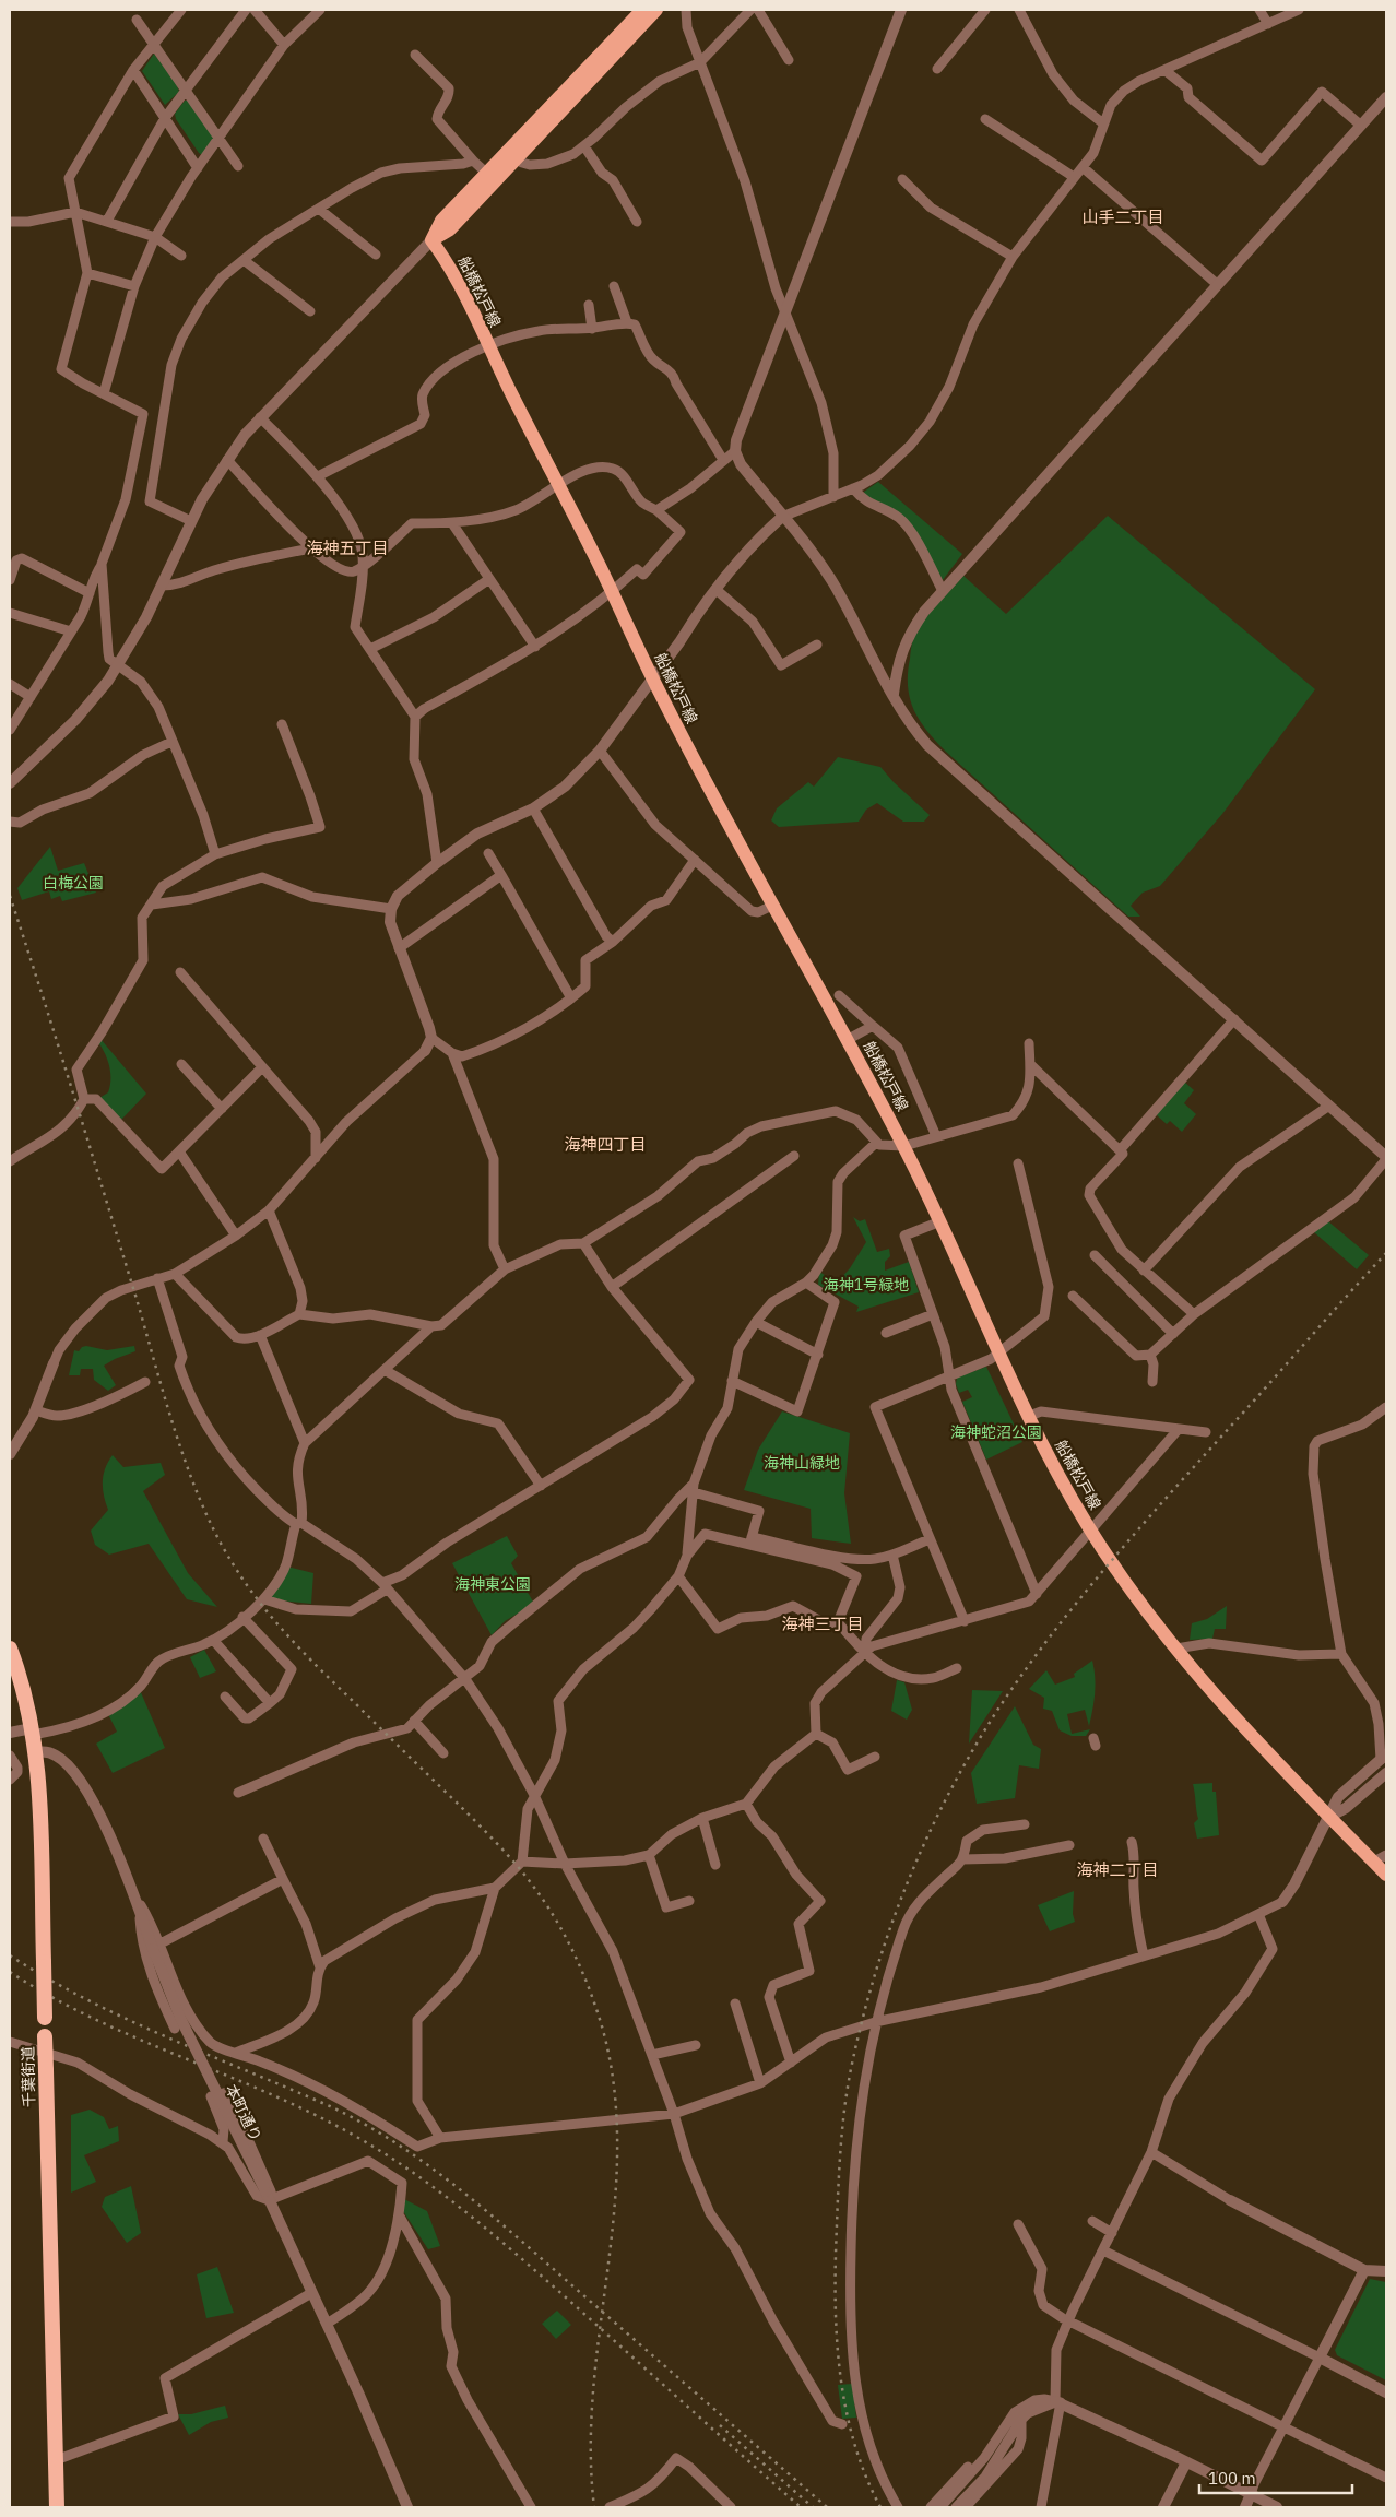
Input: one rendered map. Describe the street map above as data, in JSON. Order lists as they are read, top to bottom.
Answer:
{
  "streets": {
    "highway": ["千葉街道"],
    "main road": ["船橋松戸線"],
    "street": ["本町通り"]
  },
  "crossings": [
    ["千葉街道", "本町通り"]
  ],
  "districts": [
    "山手二丁目",
    "海神五丁目",
    "海神四丁目",
    "海神三丁目",
    "海神二丁目"
  ],
  "parks": [
    "白梅公園",
    "海神1号緑地",
    "海神蛇沼公園",
    "海神山緑地",
    "海神東公園"
  ],
  "scale_bar": "100 m"
}
